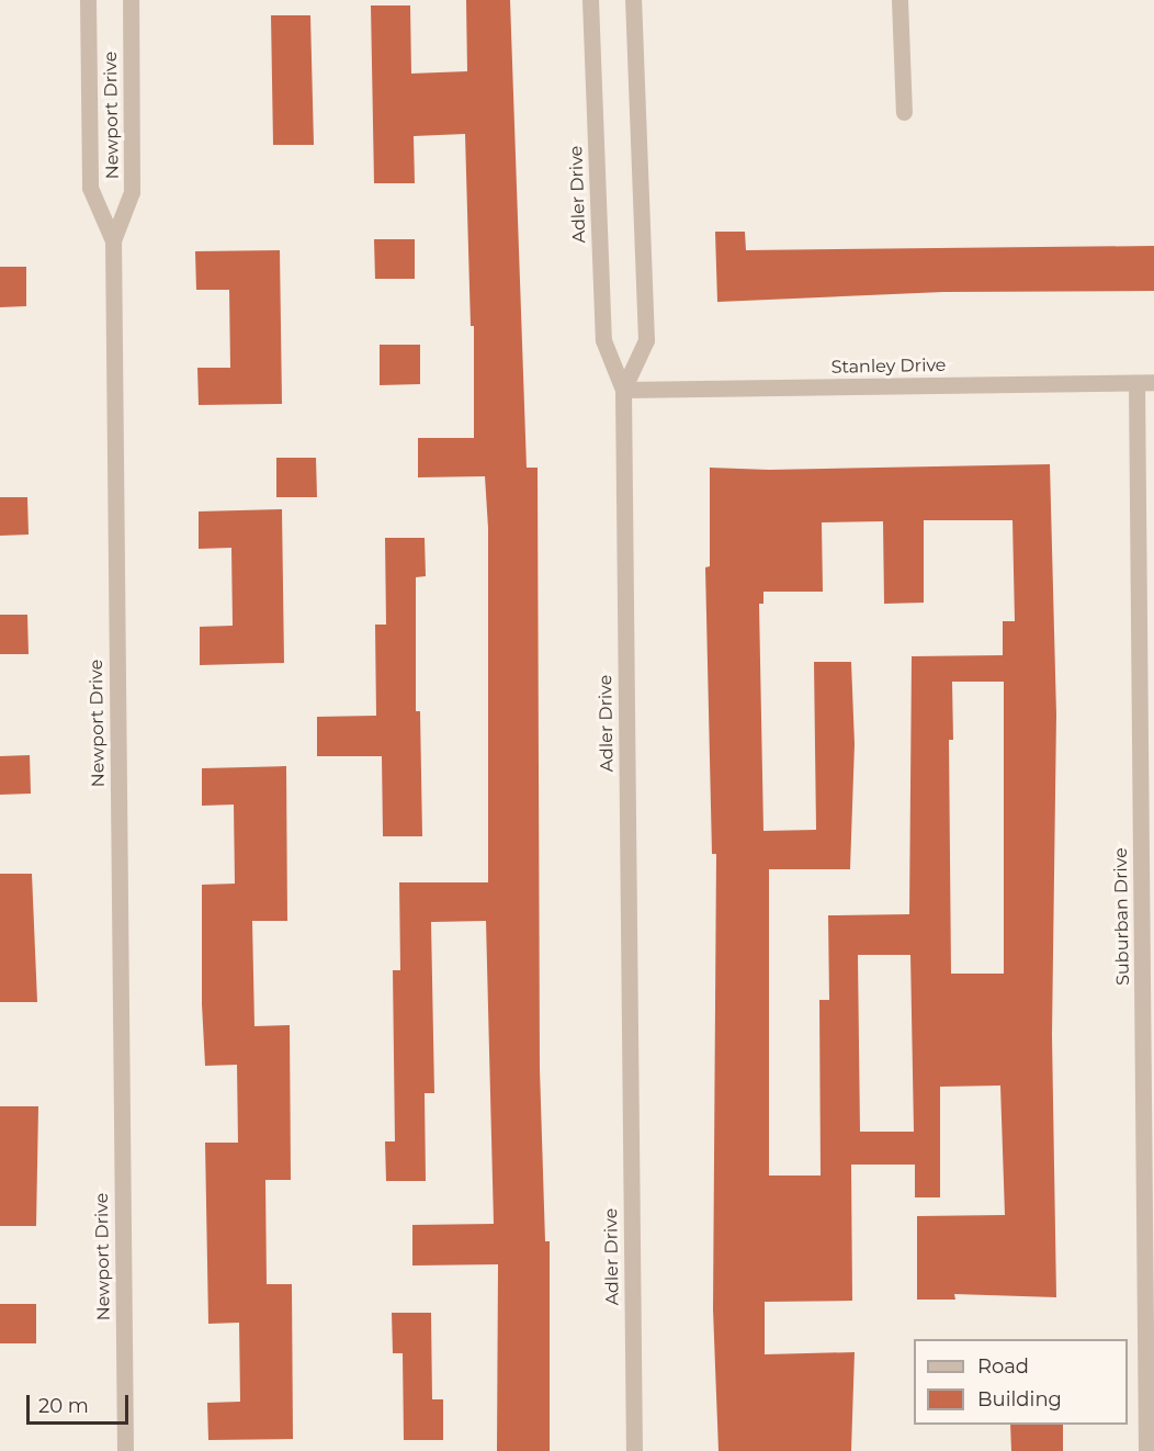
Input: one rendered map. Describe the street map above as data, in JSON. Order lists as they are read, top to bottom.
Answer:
{
  "streets": {
    "street": [
      "Newport Drive",
      "Adler Drive",
      "Stanley Drive",
      "Suburban Drive"
    ]
  },
  "crossings": [
    ["Adler Drive", "Stanley Drive"],
    ["Stanley Drive", "Suburban Drive"]
  ],
  "legend": ["Road", "Building"],
  "scale_bar": "20 m"
}
